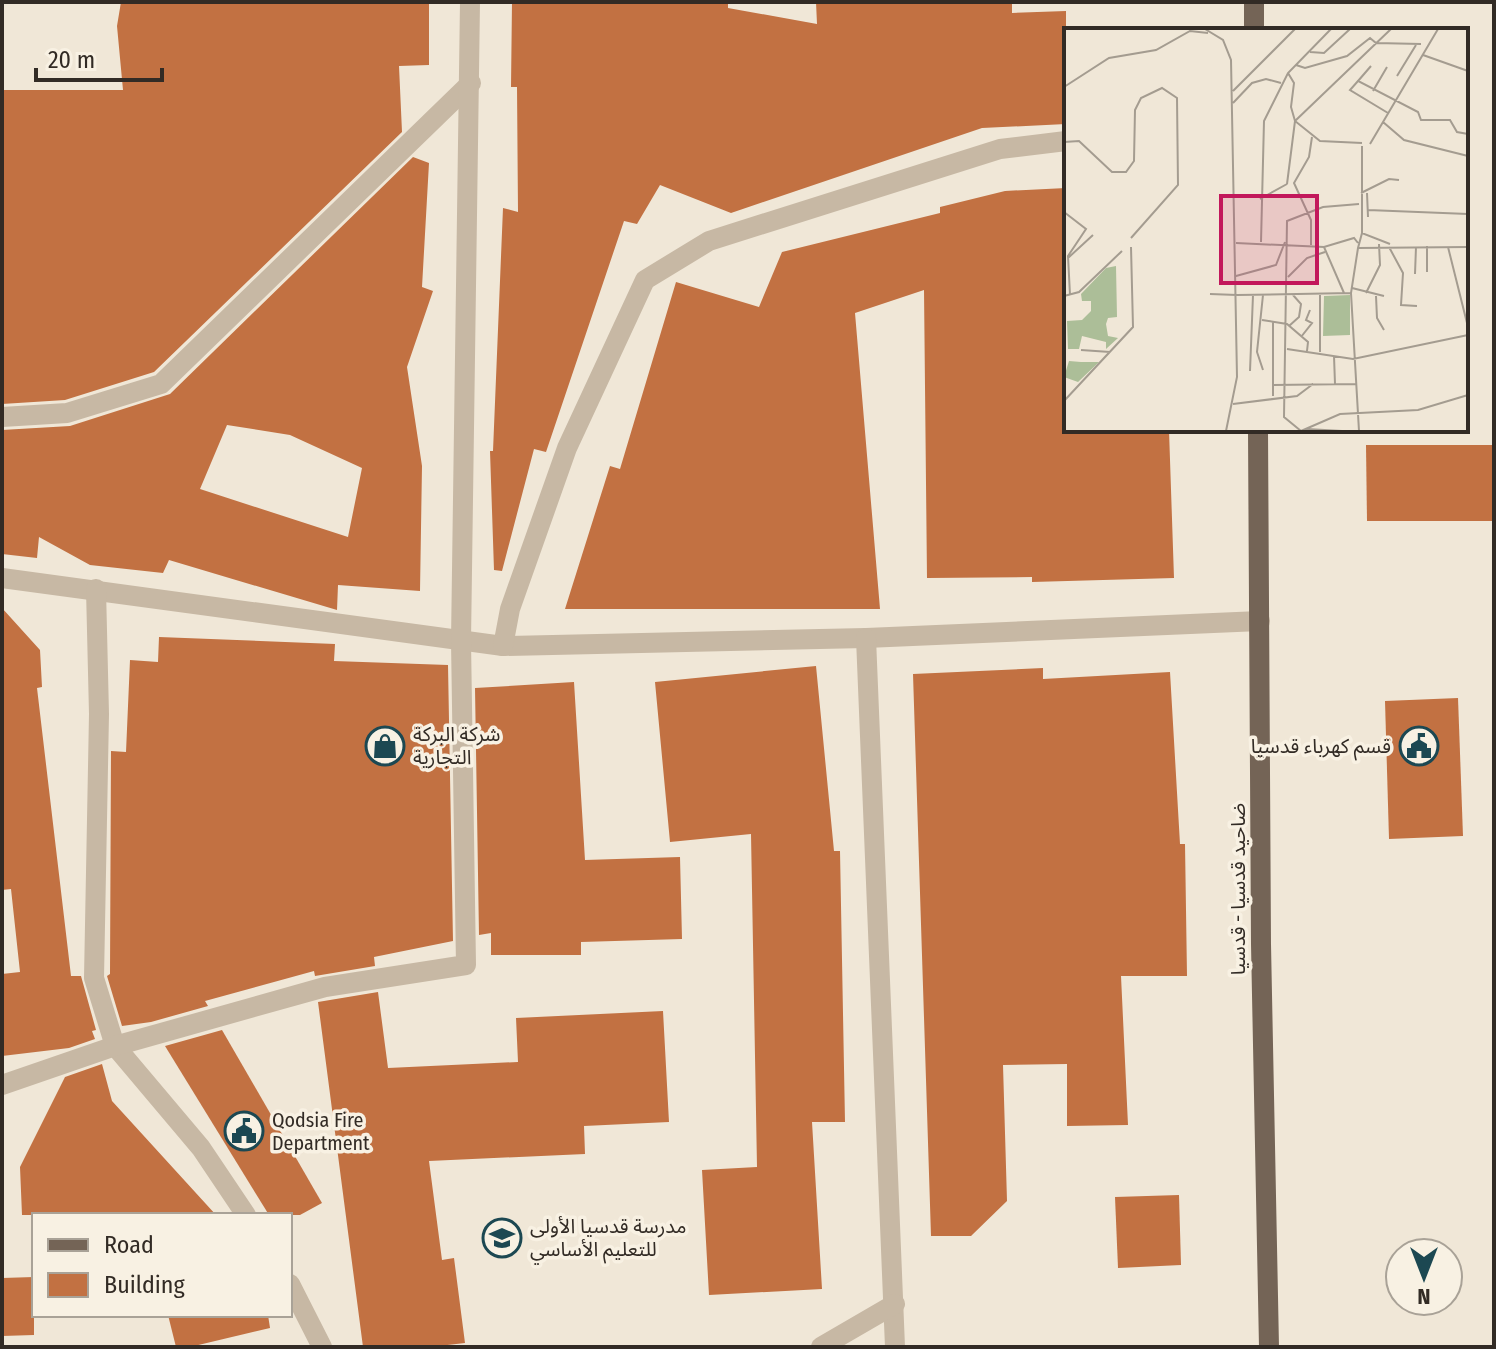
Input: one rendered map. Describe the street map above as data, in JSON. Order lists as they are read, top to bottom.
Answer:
{
  "streets": {
    "main road": ["ضاحيد قدسيا - قدسيا"]
  },
  "places": {
    "shop": ["شركة البركة التجارية"],
    "public building": ["قسم كهرباء قدسيا", "Qodsia Fire Department"],
    "school or university": ["مدرسة قدسيا الأولى للتعليم الأساسي"]
  },
  "legend": ["Road", "Building"],
  "scale_bar": "20 m",
  "north": "bottom"
}
